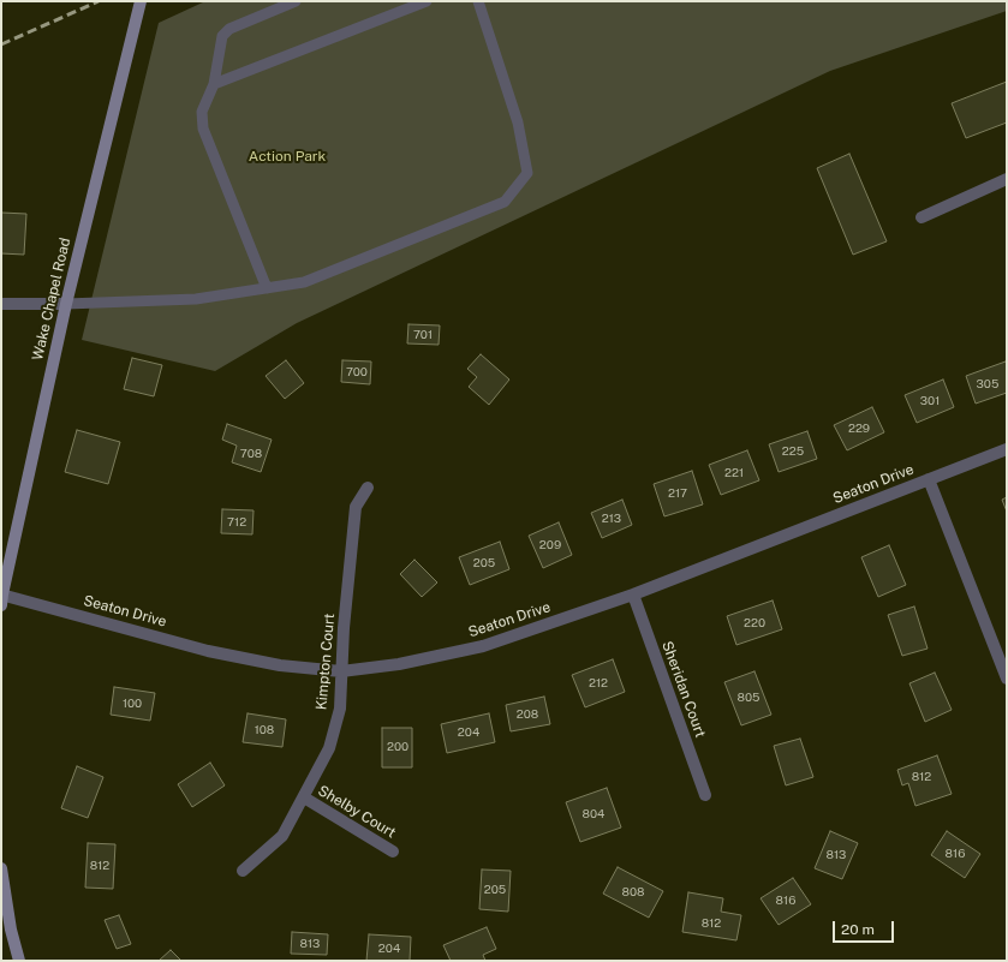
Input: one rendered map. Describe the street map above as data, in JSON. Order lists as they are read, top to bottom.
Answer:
{
  "streets": {
    "main road": ["Wake Chapel Road"],
    "street": [
      "Seaton Drive",
      "Kimpton Court",
      "Sheridan Court",
      "Shelby Court"
    ]
  },
  "crossings": [
    ["Wake Chapel Road", "Seaton Drive"],
    ["Seaton Drive", "Kimpton Court"],
    ["Seaton Drive", "Sheridan Court"],
    ["Kimpton Court", "Shelby Court"]
  ],
  "parks": ["Action Park"],
  "house_numbers": [
    "701",
    "700",
    "305",
    "301",
    "229",
    "225",
    "708",
    "221",
    "217",
    "213",
    "712",
    "209",
    "205",
    "220",
    "212",
    "805",
    "100",
    "208",
    "108",
    "204",
    "200",
    "812",
    "804",
    "816",
    "813",
    "812",
    "205",
    "808",
    "816",
    "812",
    "813",
    "204"
  ],
  "scale_bar": "20 m"
}
